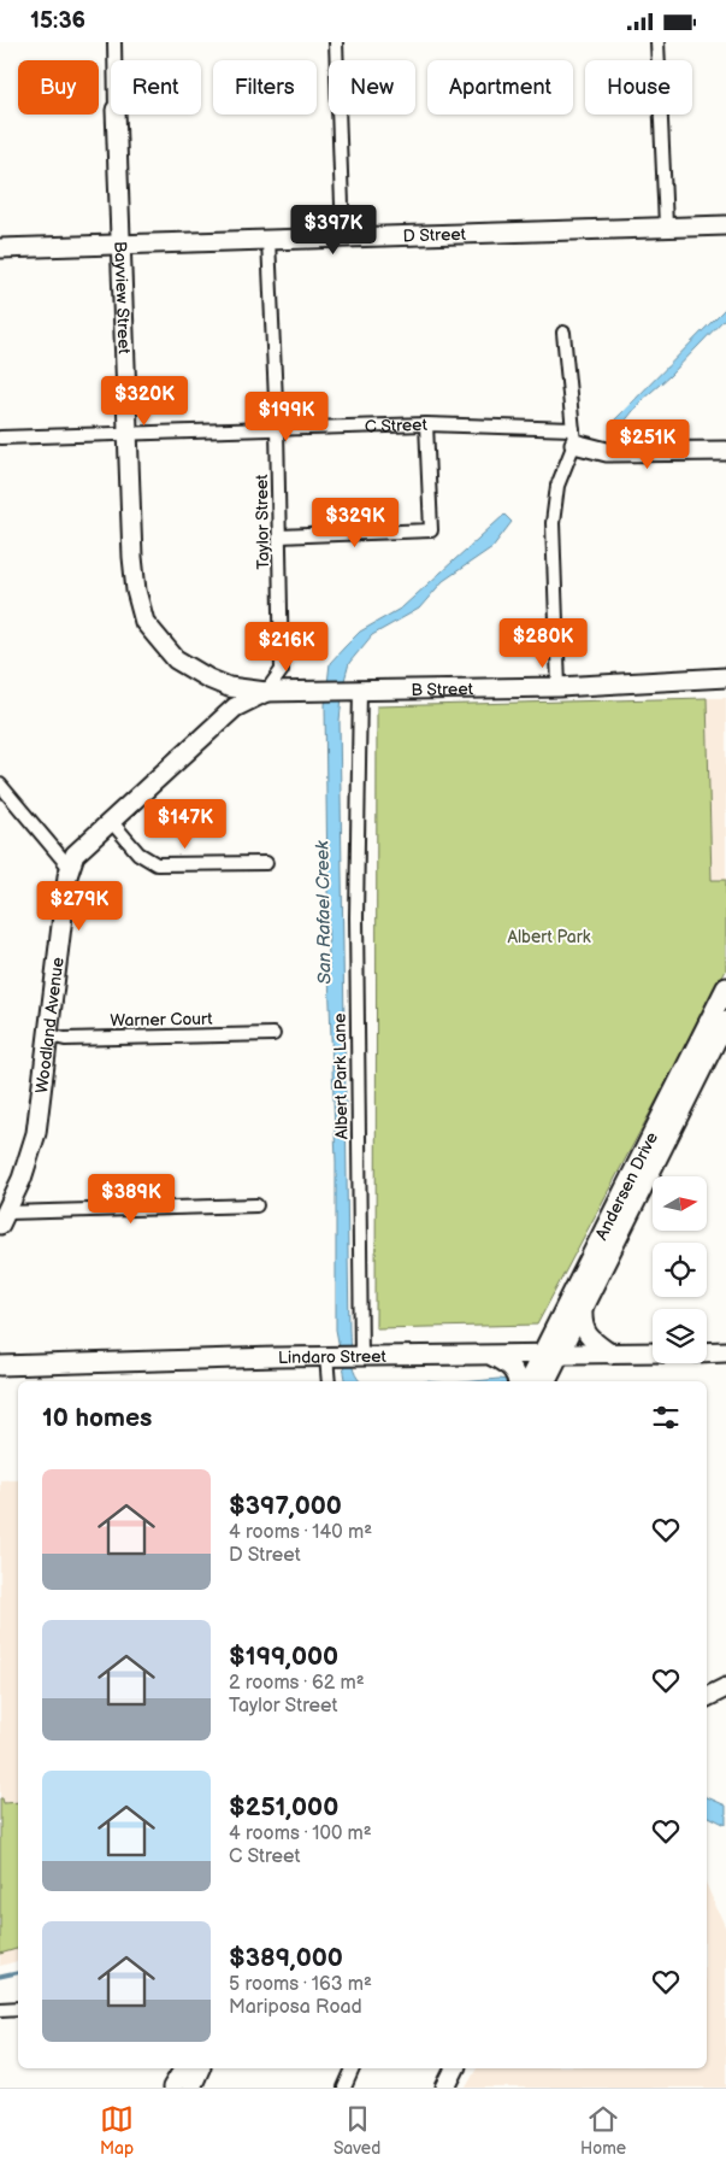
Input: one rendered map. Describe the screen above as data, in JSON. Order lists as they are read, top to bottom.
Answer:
{
  "streets": {
    "street": [
      "D Street",
      "Bayview Street",
      "C Street",
      "Taylor Street",
      "B Street",
      "Warner Court",
      "Woodland Avenue",
      "Albert Park Lane",
      "Andersen Drive",
      "Lindaro Street"
    ]
  },
  "crossings": [
    ["D Street", "Bayview Street"],
    ["D Street", "Taylor Street"],
    ["Bayview Street", "C Street"],
    ["Bayview Street", "Taylor Street"],
    ["Bayview Street", "B Street"],
    ["Bayview Street", "Woodland Avenue"],
    ["C Street", "Taylor Street"],
    ["Taylor Street", "B Street"],
    ["Taylor Street", "Woodland Avenue"],
    ["B Street", "Woodland Avenue"],
    ["B Street", "Albert Park Lane"],
    ["Warner Court", "Woodland Avenue"],
    ["Albert Park Lane", "Lindaro Street"],
    ["Andersen Drive", "Lindaro Street"]
  ],
  "water": ["San Rafael Creek"],
  "parks": ["Albert Park"],
  "north": "right",
  "page": {
    "status": "15:36",
    "chip": [
      "Buy",
      "Rent",
      "Filters",
      "New",
      "Apartment",
      "House"
    ],
    "price": [
      "$397K",
      "$320K",
      "$199K",
      "$251K",
      "$329K",
      "$280K",
      "$216K",
      "$147K",
      "$279K",
      "$389K"
    ],
    "heading": "10 homes",
    "list": [
      {
        "name": "$397,000",
        "note": "4 rooms · 140 m² · D Street"
      },
      {
        "name": "$199,000",
        "note": "2 rooms · 62 m² · Taylor Street"
      },
      {
        "name": "$251,000",
        "note": "4 rooms · 100 m² · C Street"
      },
      {
        "name": "$389,000",
        "note": "5 rooms · 163 m² · Mariposa Road"
      }
    ],
    "tabs": ["Map", "Saved", "Home"]
  }
}
